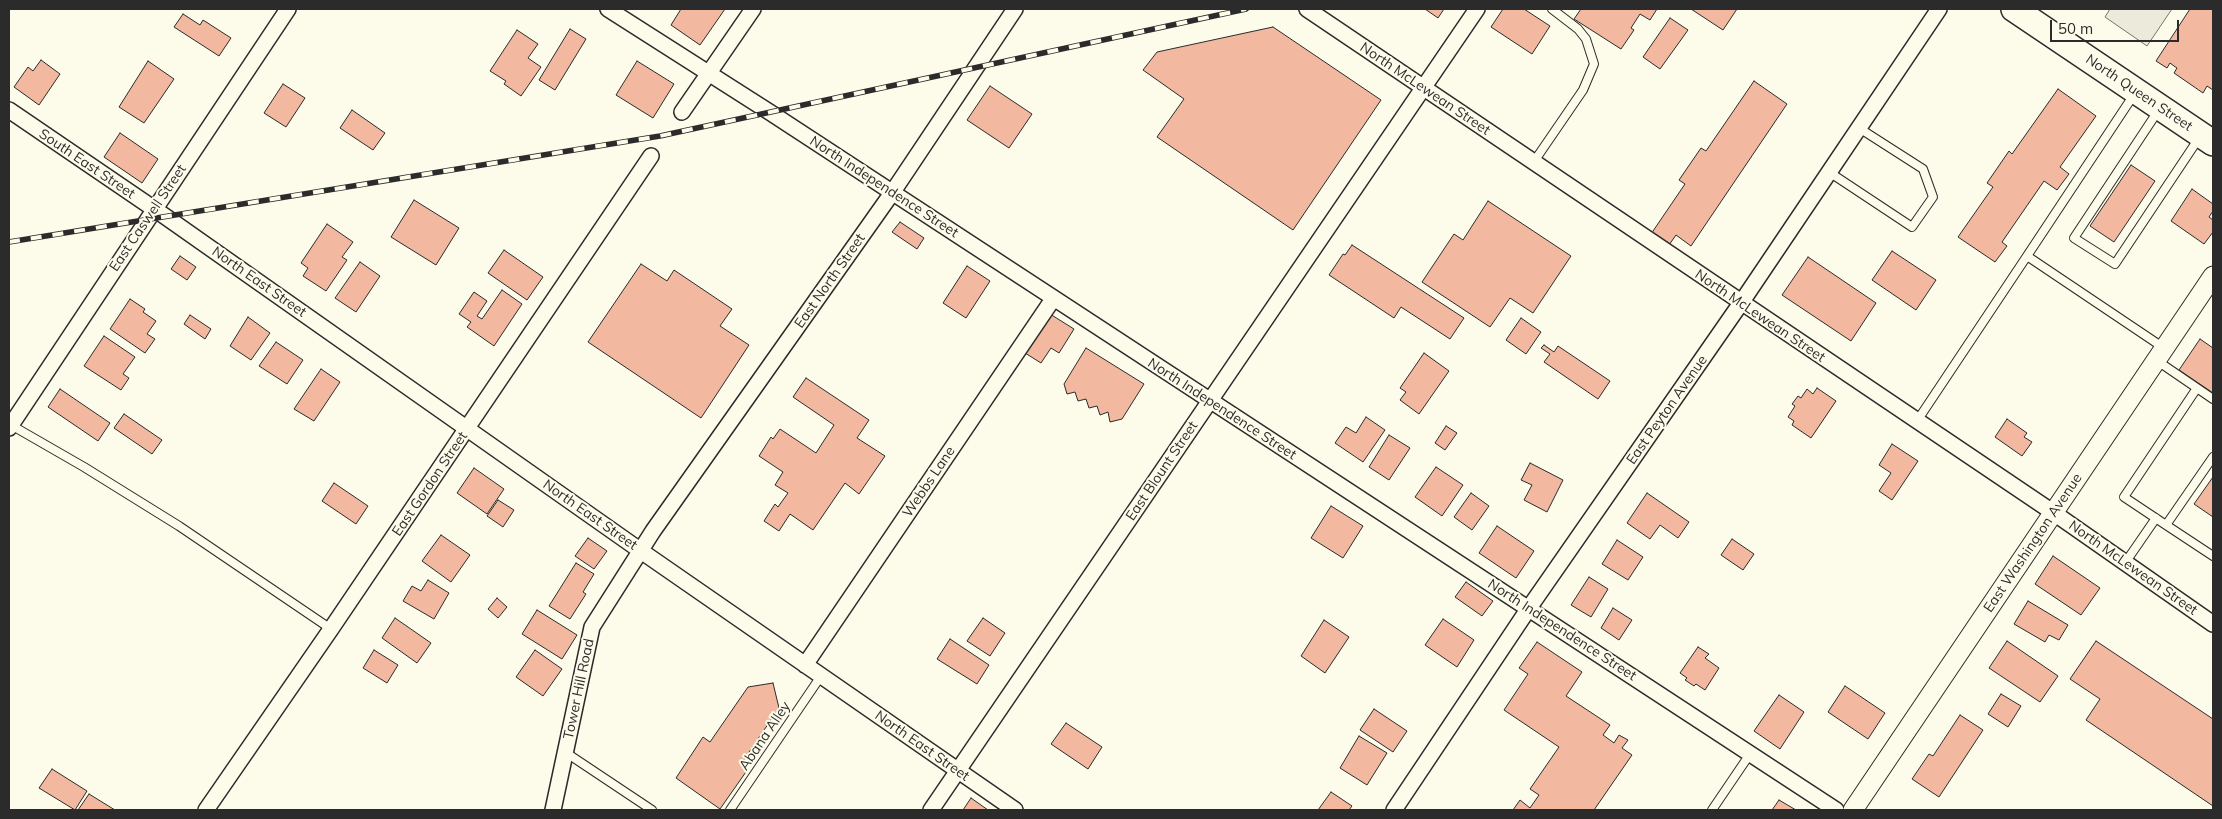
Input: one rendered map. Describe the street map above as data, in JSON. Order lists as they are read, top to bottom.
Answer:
{
  "streets": {
    "main road": ["North Queen Street"],
    "street": [
      "North McLewean Street",
      "South East Street",
      "North Independence Street",
      "East Caswell Street",
      "East North Street",
      "North East Street",
      "East Peyton Avenue",
      "East Blount Street",
      "Webbs Lane",
      "East Gordon Street",
      "East Washington Avenue",
      "Tower Hill Road"
    ],
    "lane": ["Abana Alley"]
  },
  "crossings": [
    ["North McLewean Street", "East Peyton Avenue"],
    ["North McLewean Street", "East Blount Street"],
    ["North McLewean Street", "East Washington Avenue"],
    ["South East Street", "East Caswell Street"],
    ["South East Street", "North East Street"],
    ["North Independence Street", "East North Street"],
    ["North Independence Street", "East Peyton Avenue"],
    ["North Independence Street", "East Blount Street"],
    ["North Independence Street", "Webbs Lane"],
    ["East Caswell Street", "North East Street"],
    ["East North Street", "North East Street"],
    ["East North Street", "Tower Hill Road"],
    ["North East Street", "East Blount Street"],
    ["North East Street", "Webbs Lane"],
    ["North East Street", "East Gordon Street"],
    ["North East Street", "Tower Hill Road"],
    ["North East Street", "Abana Alley"]
  ],
  "scale_bar": "50 m"
}
